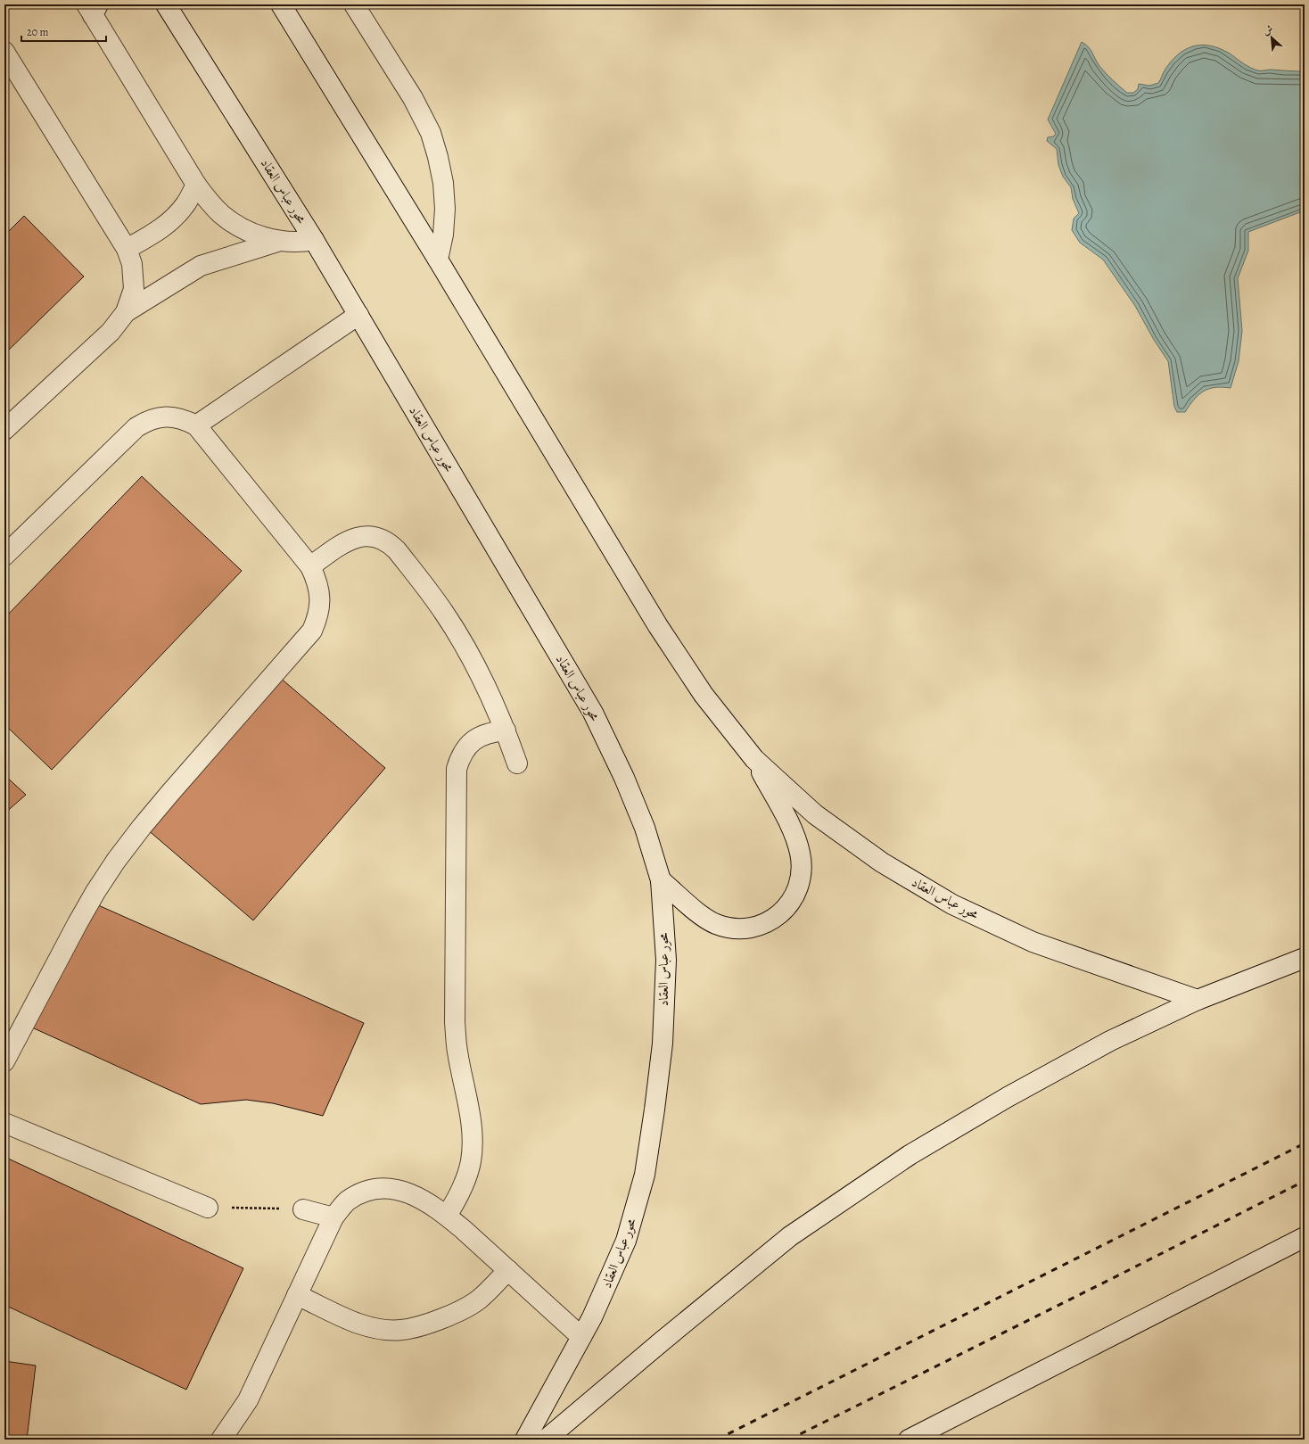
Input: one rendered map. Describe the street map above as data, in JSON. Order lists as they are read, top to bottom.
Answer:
{
  "streets": {
    "main road": ["محور عباس العقاد"]
  },
  "scale_bar": "20 m",
  "north": "top left"
}
